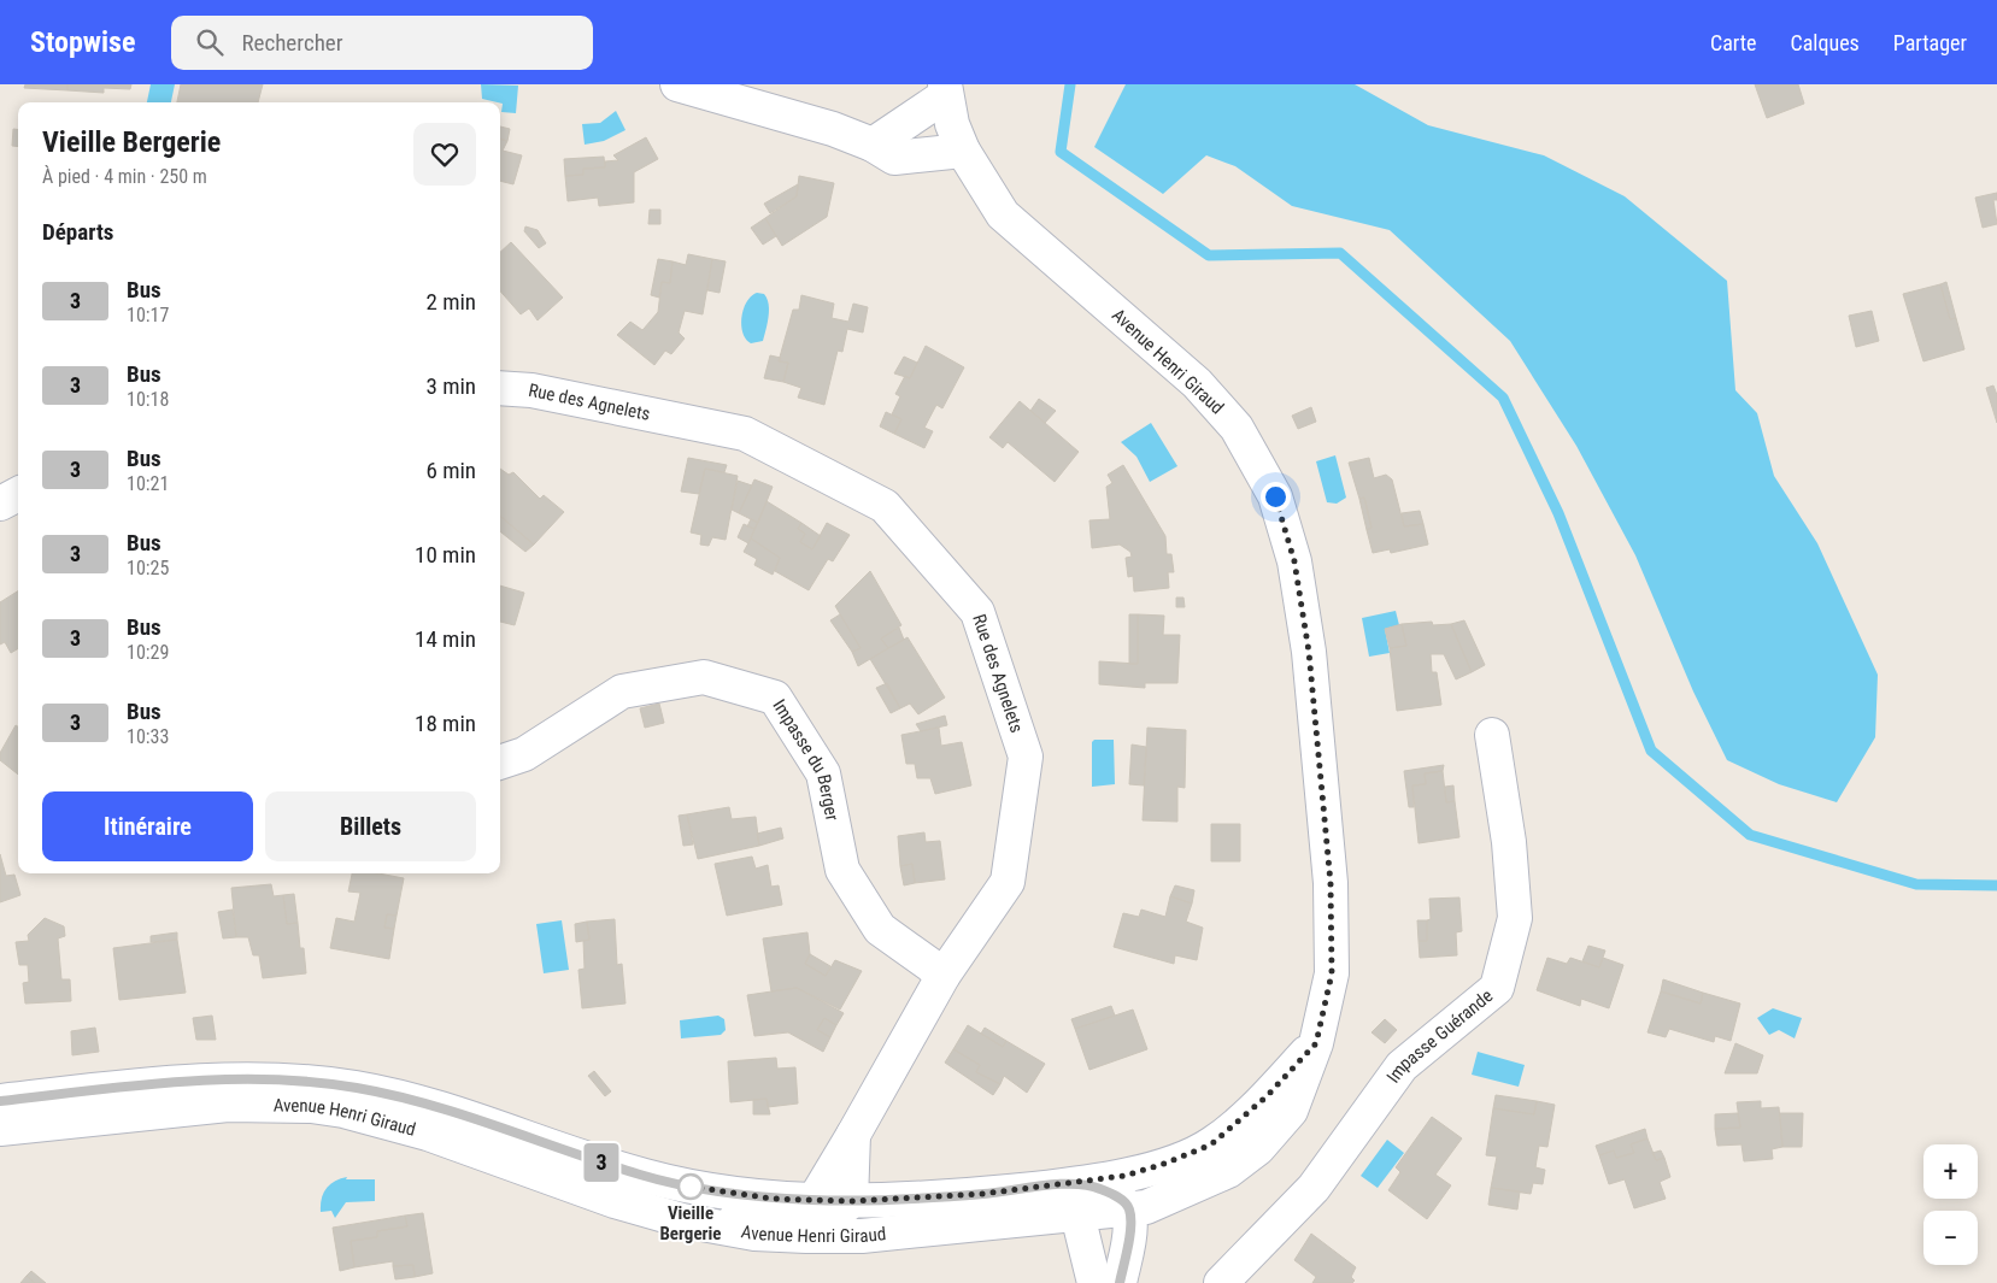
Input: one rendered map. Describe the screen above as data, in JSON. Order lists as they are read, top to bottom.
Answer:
{
  "streets": {
    "street": [
      "Avenue Henri Giraud",
      "Rue des Agnelets",
      "Impasse du Berger",
      "Impasse Guérande"
    ]
  },
  "crossings": [
    ["Avenue Henri Giraud", "Rue des Agnelets"],
    ["Rue des Agnelets", "Impasse du Berger"]
  ],
  "places": ["Vieille Bergerie"],
  "lines": ["bus line 3"],
  "page": {
    "header": "Stopwise",
    "search": "Rechercher",
    "nav": ["Carte", "Calques", "Partager"],
    "on_map": "3",
    "heading": [
      ["Vieille Bergerie", "À pied · 4 min · 250 m"],
      "Départs"
    ],
    "list": [
      {
        "mark": "3",
        "name": "Bus",
        "note": "10:17",
        "value": "2 min"
      },
      {
        "mark": "3",
        "name": "Bus",
        "note": "10:18",
        "value": "3 min"
      },
      {
        "mark": "3",
        "name": "Bus",
        "note": "10:21",
        "value": "6 min"
      },
      {
        "mark": "3",
        "name": "Bus",
        "note": "10:25",
        "value": "10 min"
      },
      {
        "mark": "3",
        "name": "Bus",
        "note": "10:29",
        "value": "14 min"
      },
      {
        "mark": "3",
        "name": "Bus",
        "note": "10:33",
        "value": "18 min"
      }
    ],
    "buttons": ["Itinéraire", "Billets"],
    "map_buttons": ["+", "−"]
  }
}
